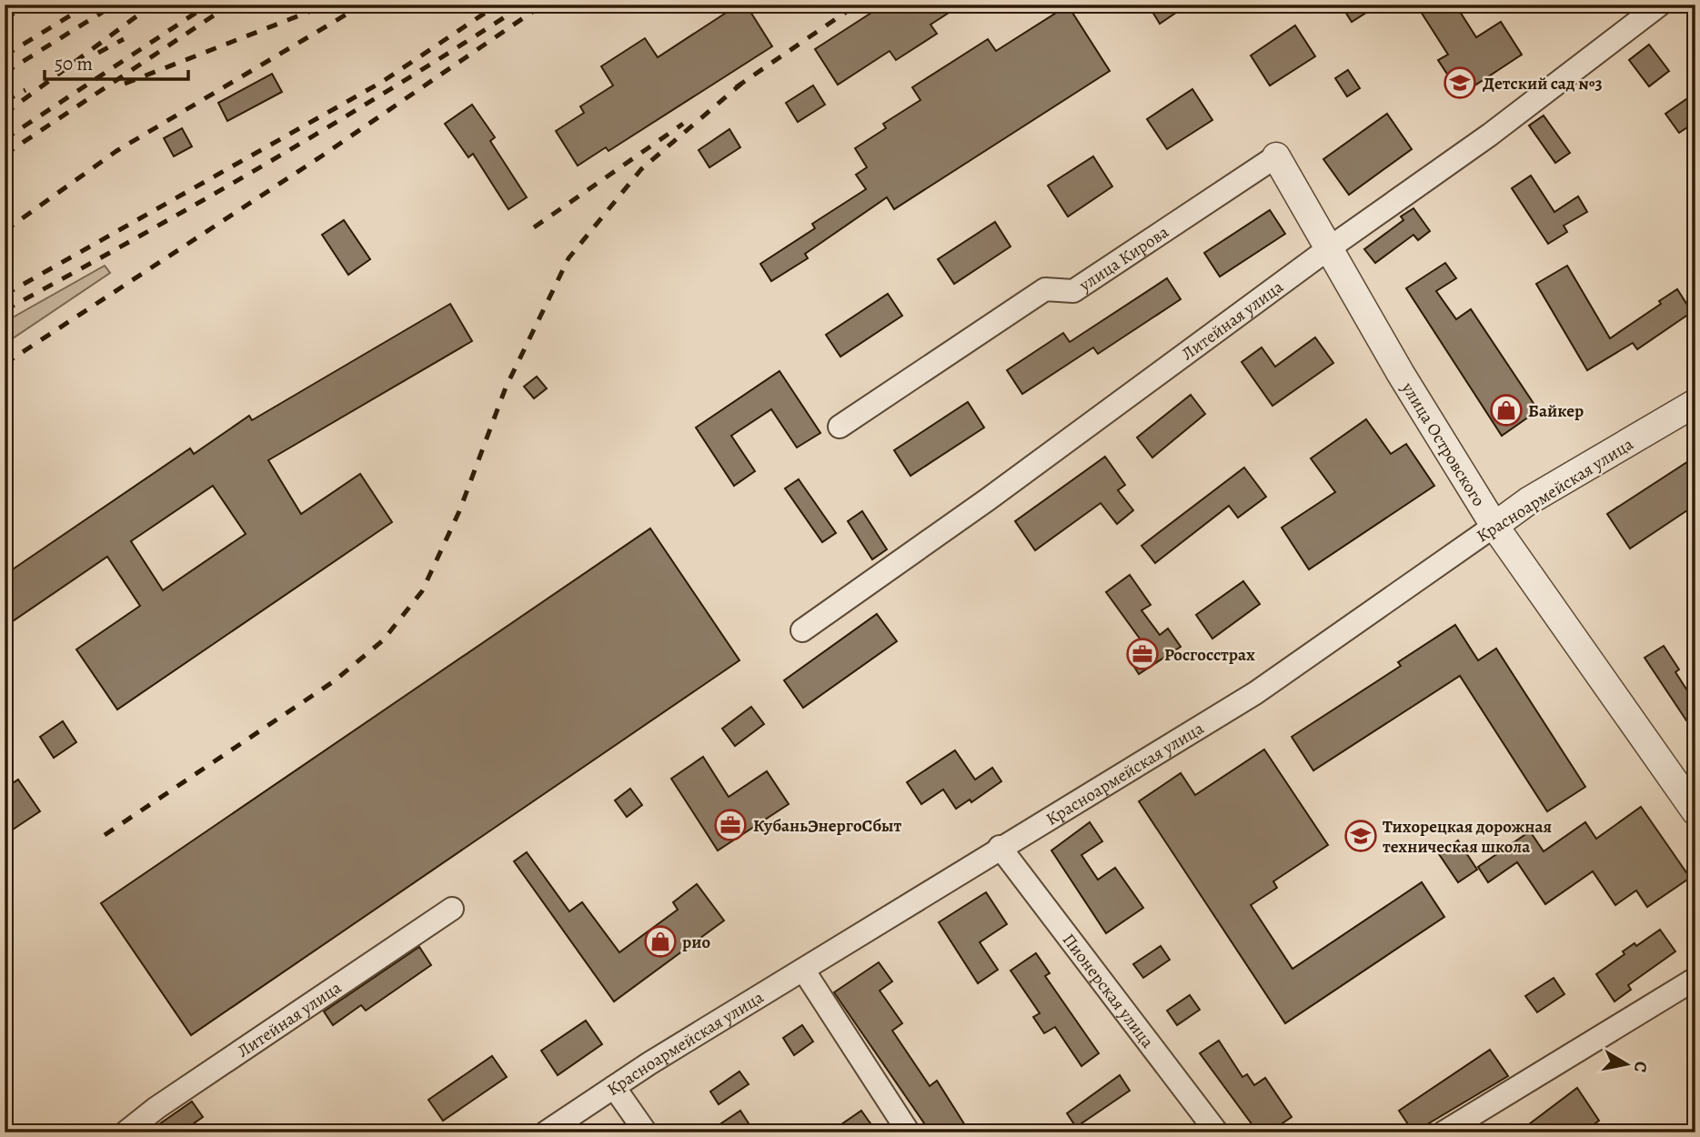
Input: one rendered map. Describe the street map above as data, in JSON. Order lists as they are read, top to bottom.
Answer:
{
  "streets": {
    "street": [
      "улица Кирова",
      "Литейная улица",
      "улица Островского",
      "Красноармейская улица",
      "Пионерская улица"
    ]
  },
  "crossings": [
    ["улица Кирова", "улица Островского"],
    ["Литейная улица", "улица Островского"],
    ["улица Островского", "Красноармейская улица"],
    ["Красноармейская улица", "Пионерская улица"]
  ],
  "places": {
    "school or university": ["Детский сад №3", "Тихорецкая дорожная техническая школа"],
    "shop": ["Байкер", "рио"],
    "office": ["Росгосстрах", "КубаньЭнергоСбыт"]
  },
  "scale_bar": "50 m",
  "north": "right"
}
